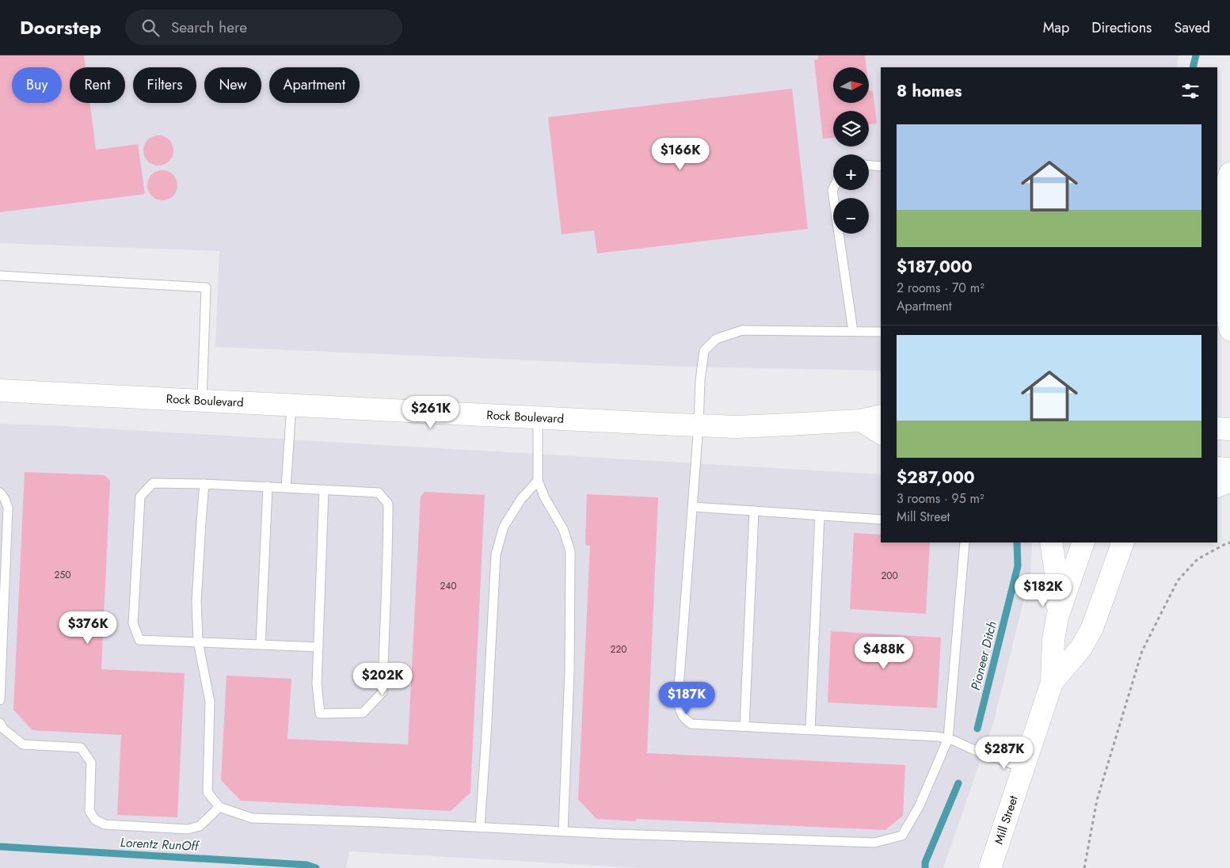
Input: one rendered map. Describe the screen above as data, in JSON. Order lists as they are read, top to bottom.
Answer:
{
  "streets": {
    "main road": ["Rock Boulevard", "Mill Street"]
  },
  "water": ["Pioneer Ditch", "Lorentz RunOff"],
  "house_numbers": [
    "250",
    "200",
    "240",
    "220"
  ],
  "north": "right",
  "page": {
    "header": "Doorstep",
    "search": "Search here",
    "nav": ["Map", "Directions", "Saved"],
    "map_buttons": ["+", "−"],
    "chip": [
      "Buy",
      "Rent",
      "Filters",
      "New",
      "Apartment"
    ],
    "heading": "8 homes",
    "list": [
      {
        "name": "$187,000",
        "note": "2 rooms · 70 m² · Apartment"
      },
      {
        "name": "$287,000",
        "note": "3 rooms · 95 m² · Mill Street"
      }
    ],
    "price": [
      "$166K",
      "$261K",
      "$182K",
      "$376K",
      "$488K",
      "$202K",
      "$187K",
      "$287K"
    ]
  }
}
